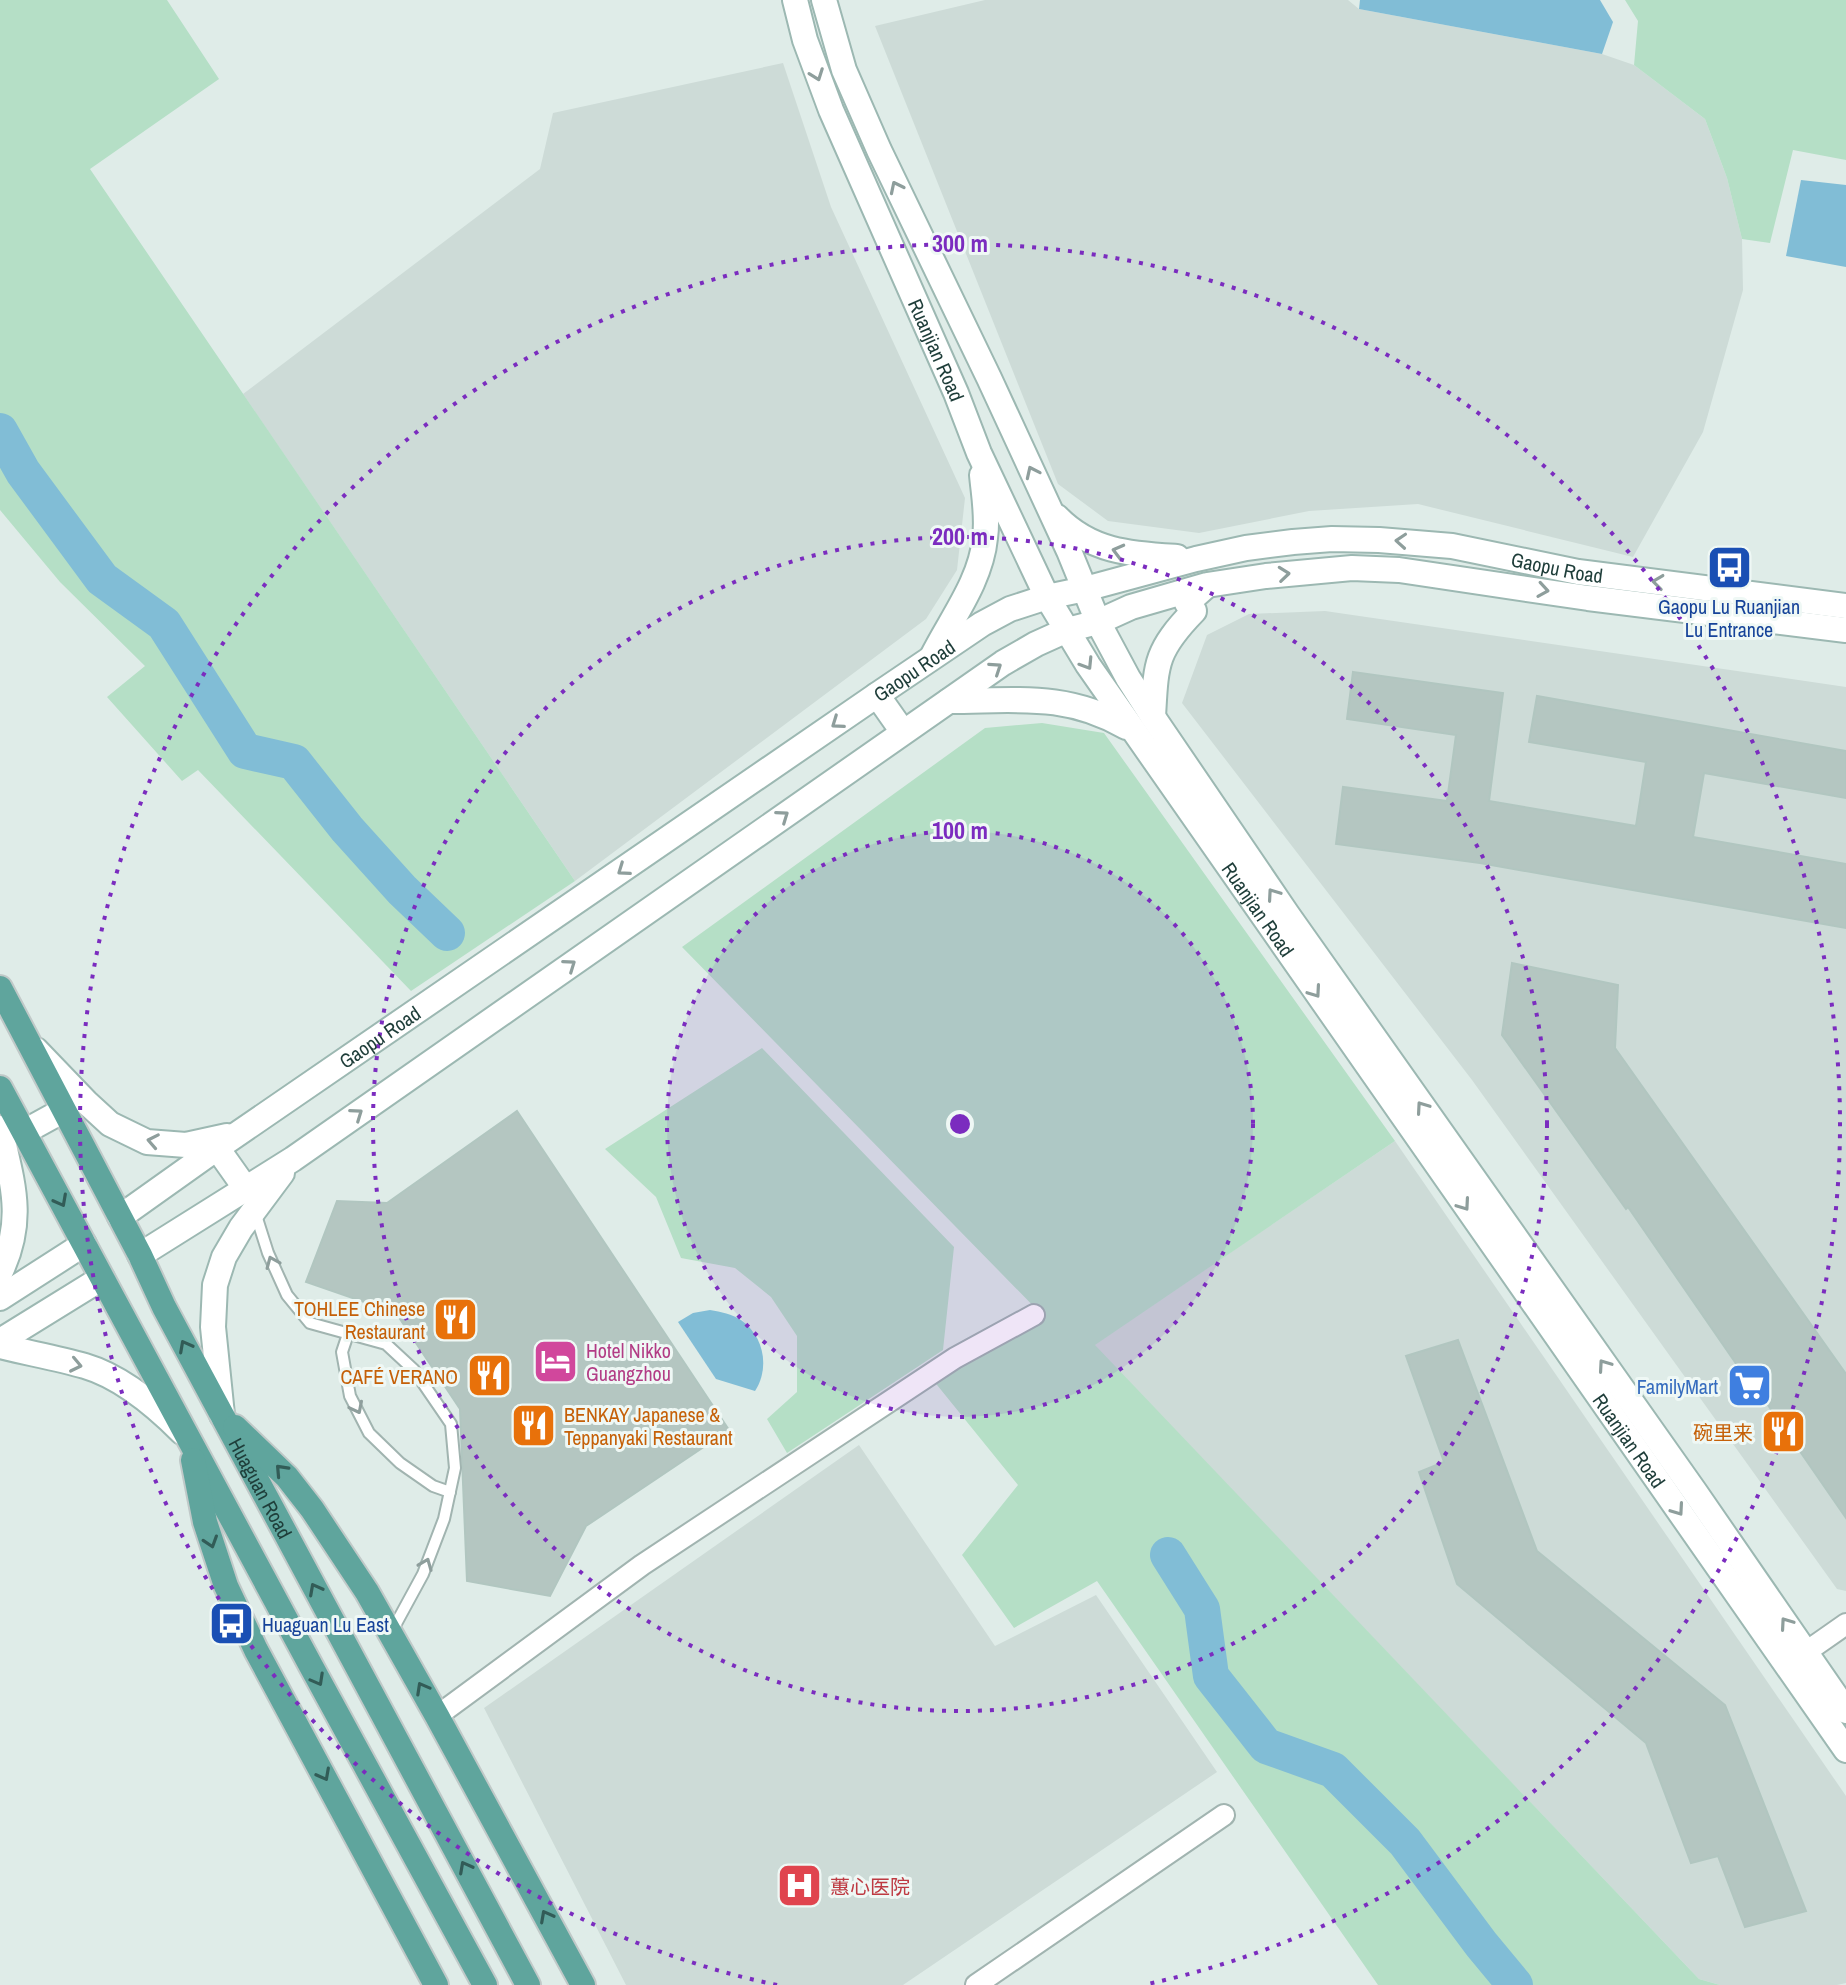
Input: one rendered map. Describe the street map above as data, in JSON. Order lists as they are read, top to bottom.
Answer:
{
  "streets": {
    "main road": ["Huaguan Road"],
    "street": ["Ruanjian Road", "Gaopu Road"]
  },
  "crossings": [
    ["Ruanjian Road", "Gaopu Road"],
    ["Gaopu Road", "Huaguan Road"]
  ],
  "places": {
    "bus stop": ["Gaopu Lu Ruanjian Lu Entrance", "Huaguan Lu East"],
    "restaurant": [
      "TOHLEE Chinese Restaurant",
      "CAFÉ VERANO",
      "BENKAY Japanese & Teppanyaki Restaurant",
      "碗里来"
    ],
    "hotel": ["Hotel Nikko Guangzhou"],
    "supermarket": ["FamilyMart"],
    "hospital": ["蕙心医院"]
  },
  "rings": ["300 m", "200 m", "100 m"]
}
